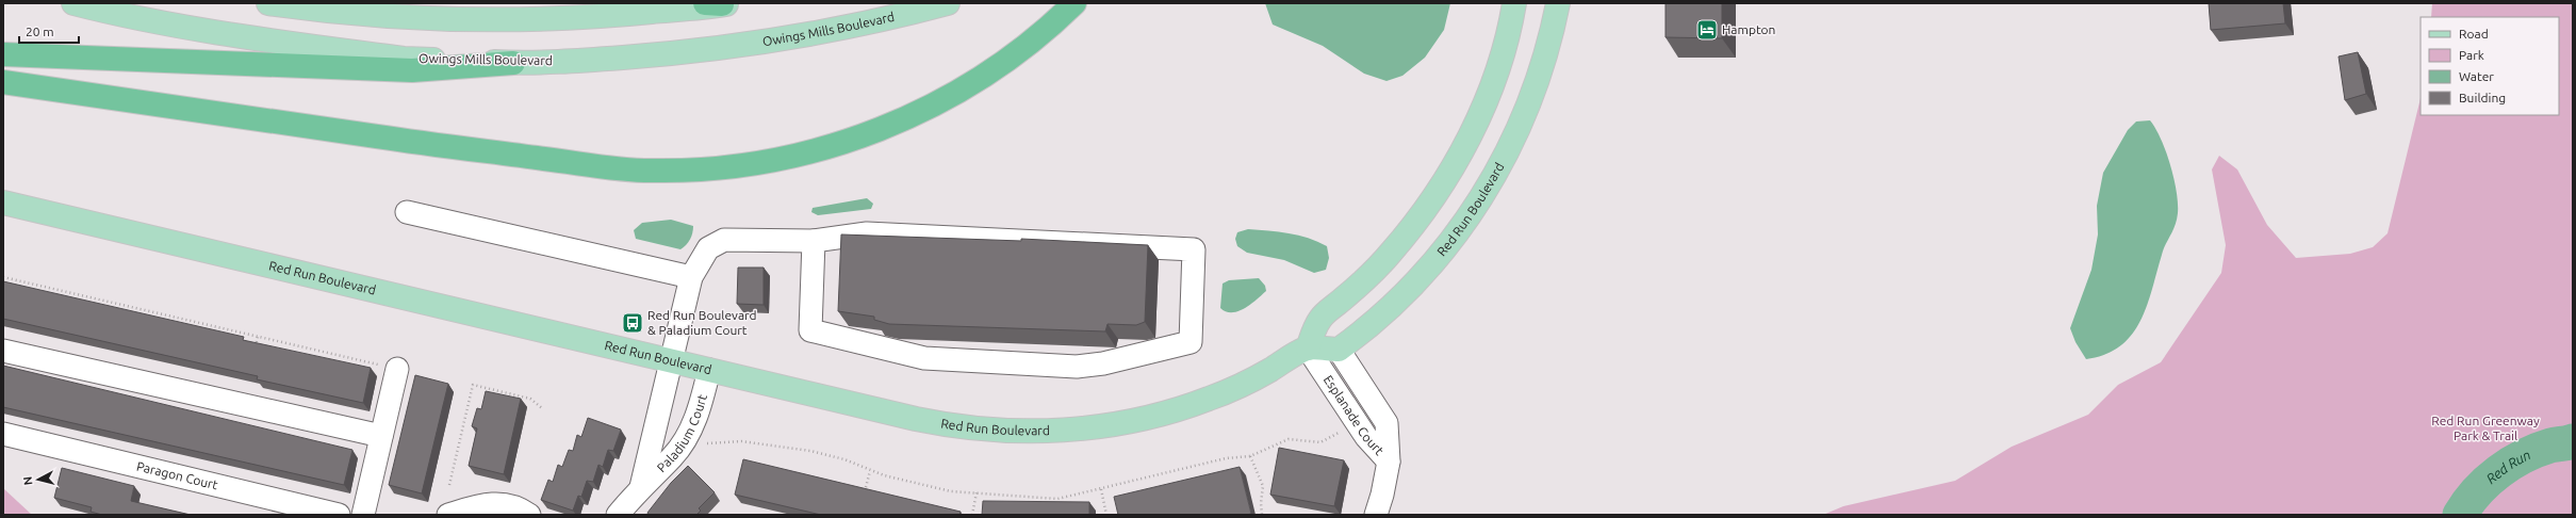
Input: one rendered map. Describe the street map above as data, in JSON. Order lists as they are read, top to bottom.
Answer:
{
  "streets": {
    "main road": ["Owings Mills Boulevard", "Red Run Boulevard"],
    "street": ["Esplanade Court", "Paladium Court", "Paragon Court"]
  },
  "crossings": [
    ["Red Run Boulevard", "Esplanade Court"],
    ["Red Run Boulevard", "Paladium Court"]
  ],
  "water": ["Red Run"],
  "parks": ["Red Run Greenway Park & Trail"],
  "places": {
    "hotel": ["Hampton"],
    "bus stop": ["Red Run Boulevard & Paladium Court"]
  },
  "legend": [
    "Road",
    "Park",
    "Water",
    "Building"
  ],
  "scale_bar": "20 m",
  "north": "left"
}
